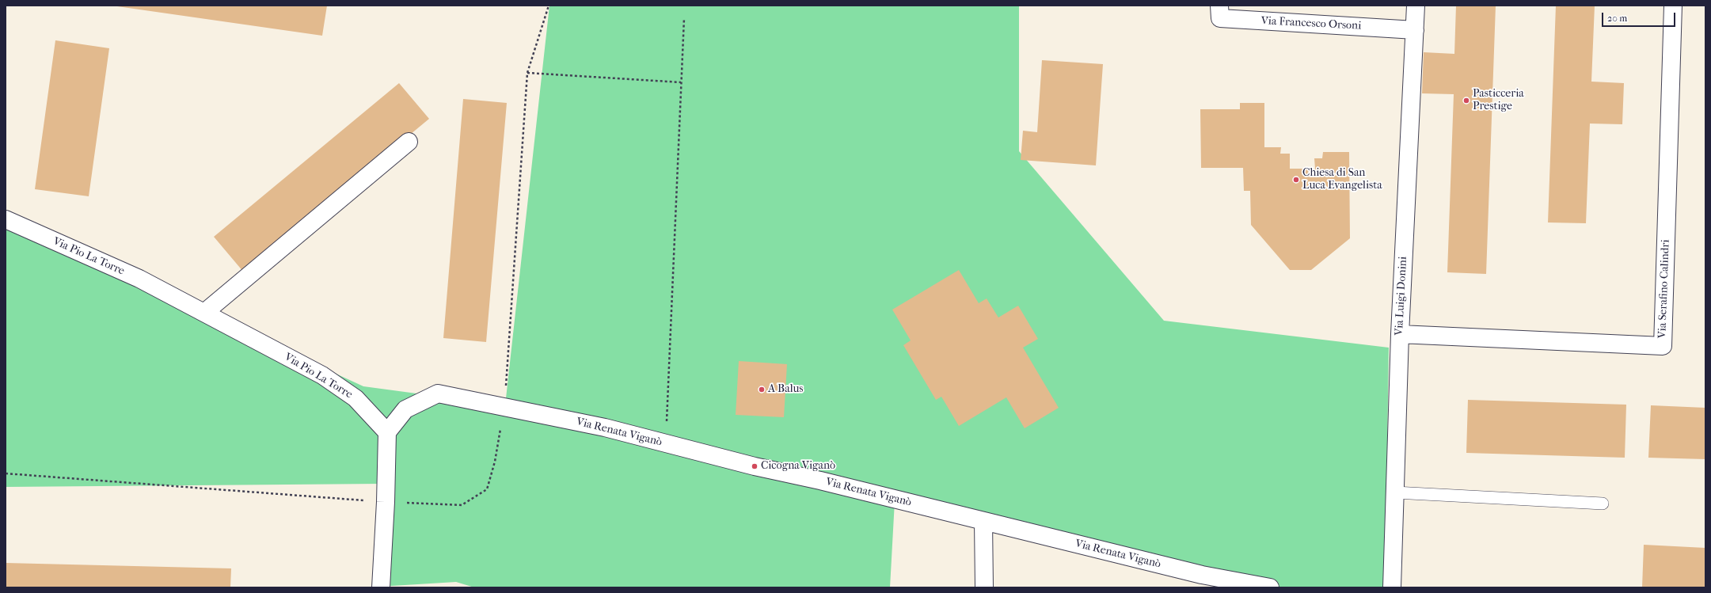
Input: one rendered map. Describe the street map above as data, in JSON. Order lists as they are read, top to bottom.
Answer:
{
  "streets": {
    "street": [
      "Via Francesco Orsoni",
      "Via Pio La Torre",
      "Via Serafino Calindri",
      "Via Luigi Donini",
      "Via Renata Viganò"
    ]
  },
  "crossings": [
    ["Via Francesco Orsoni", "Via Luigi Donini"],
    ["Via Pio La Torre", "Via Renata Viganò"],
    ["Via Serafino Calindri", "Via Luigi Donini"]
  ],
  "places": [
    "Pasticceria Prestige",
    "Chiesa di San Luca Evangelista",
    "A Balus",
    "Cicogna Viganò"
  ],
  "scale_bar": "20 m"
}
